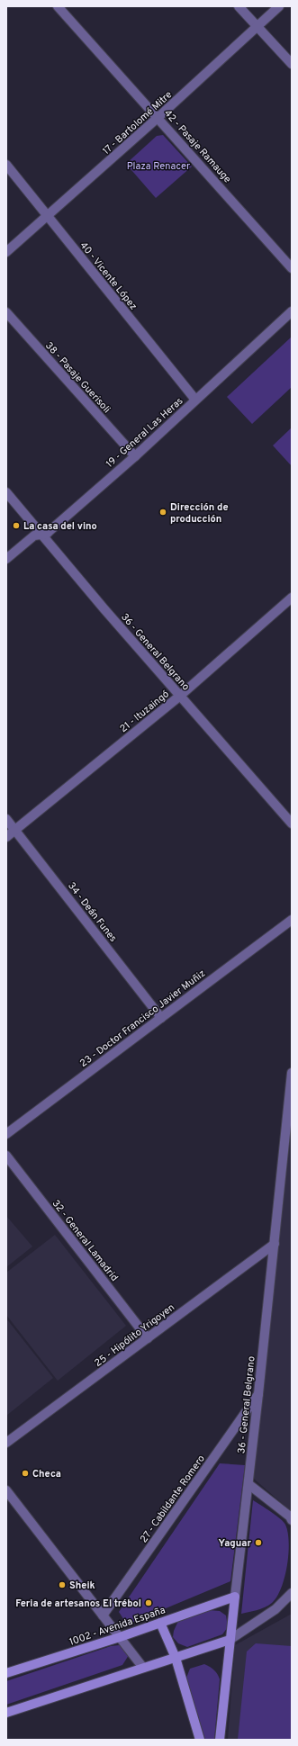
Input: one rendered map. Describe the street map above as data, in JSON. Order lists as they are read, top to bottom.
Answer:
{
  "streets": {
    "main road": ["36 - General Belgrano", "1002 - Avenida España"],
    "street": [
      "17 - Bartolomé Mitre",
      "42 - Pasaje Ramauge",
      "40 - Vicente López",
      "38 - Pasaje Guerisoli",
      "19 - General Las Heras",
      "21 - Ituzaingó",
      "34 - Deán Funes",
      "23 - Doctor Francisco Javier Muñiz",
      "32 - General Lamadrid",
      "25 - Hipólito Yrigoyen",
      "27 - Cabildante Romero"
    ]
  },
  "crossings": [
    ["17 - Bartolomé Mitre", "42 - Pasaje Ramauge"],
    ["17 - Bartolomé Mitre", "40 - Vicente López"],
    ["40 - Vicente López", "19 - General Las Heras"],
    ["38 - Pasaje Guerisoli", "19 - General Las Heras"],
    ["19 - General Las Heras", "36 - General Belgrano"],
    ["36 - General Belgrano", "21 - Ituzaingó"],
    ["36 - General Belgrano", "25 - Hipólito Yrigoyen"],
    ["36 - General Belgrano", "27 - Cabildante Romero"],
    ["36 - General Belgrano", "1002 - Avenida España"],
    ["21 - Ituzaingó", "34 - Deán Funes"],
    ["34 - Deán Funes", "23 - Doctor Francisco Javier Muñiz"],
    ["32 - General Lamadrid", "25 - Hipólito Yrigoyen"]
  ],
  "parks": ["Plaza Renacer"],
  "places": [
    "Dirección de producción",
    "La casa del vino",
    "Checa",
    "Yaguar",
    "Sheik",
    "Feria de artesanos El trébol"
  ]
}
